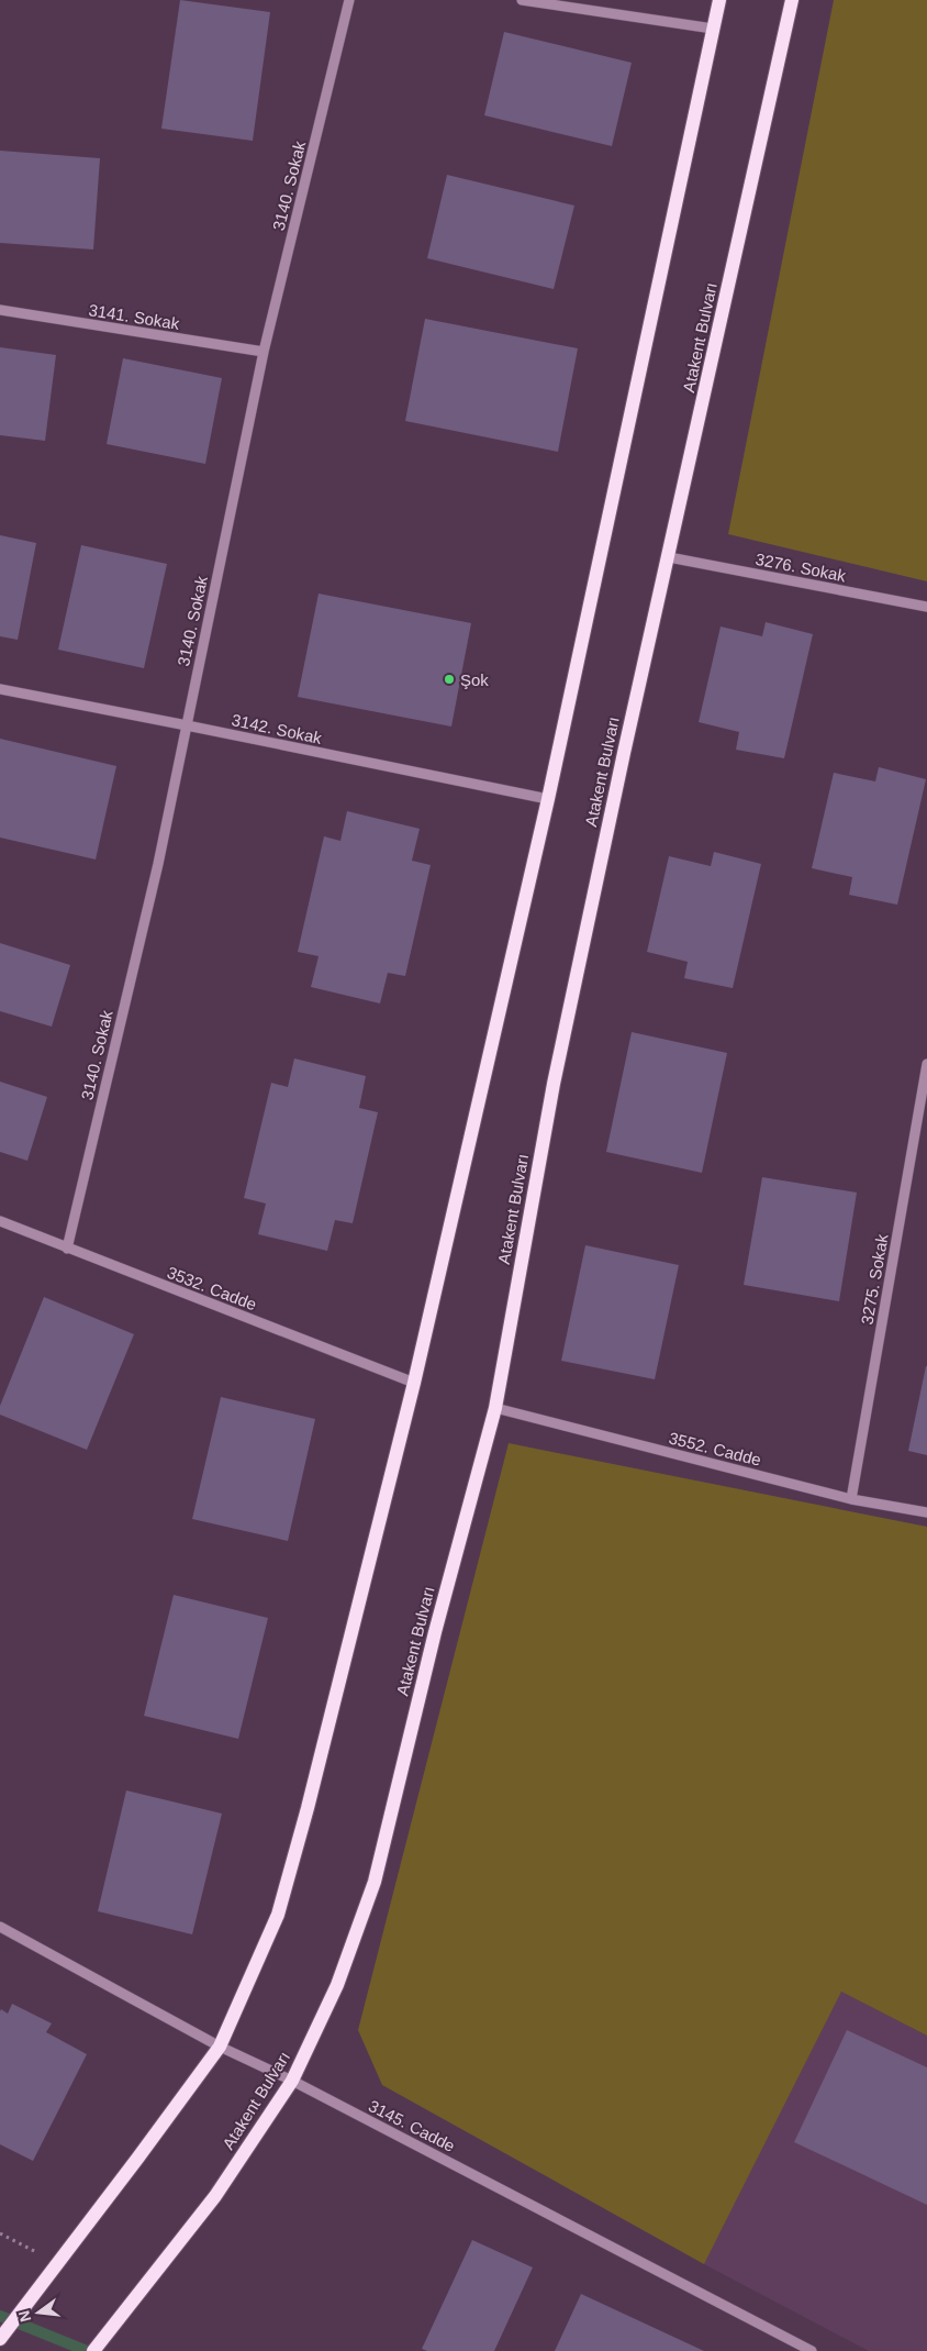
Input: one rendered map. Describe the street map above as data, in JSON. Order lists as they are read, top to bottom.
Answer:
{
  "streets": {
    "main road": ["Atakent Bulvarı"],
    "street": [
      "3140. Sokak",
      "3141. Sokak",
      "3276. Sokak",
      "3142. Sokak",
      "3275. Sokak",
      "3532. Cadde",
      "3552. Cadde",
      "3145. Cadde"
    ]
  },
  "crossings": [
    ["3140. Sokak", "3141. Sokak"],
    ["3140. Sokak", "3142. Sokak"],
    ["3140. Sokak", "3532. Cadde"],
    ["Atakent Bulvarı", "3276. Sokak"],
    ["Atakent Bulvarı", "3552. Cadde"],
    ["Atakent Bulvarı", "3145. Cadde"],
    ["3275. Sokak", "3552. Cadde"]
  ],
  "places": ["Şok"],
  "north": "left"
}
